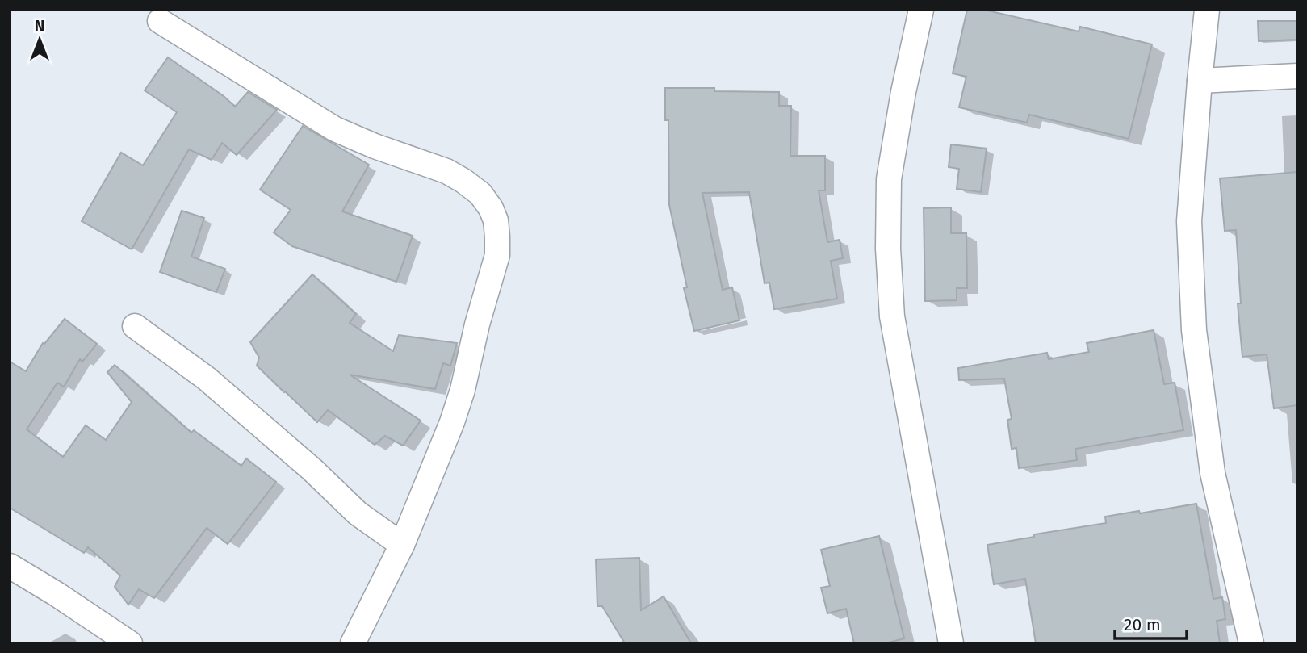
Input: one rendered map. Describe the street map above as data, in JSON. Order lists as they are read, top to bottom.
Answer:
{
  "scale_bar": "20 m",
  "north": "top"
}
